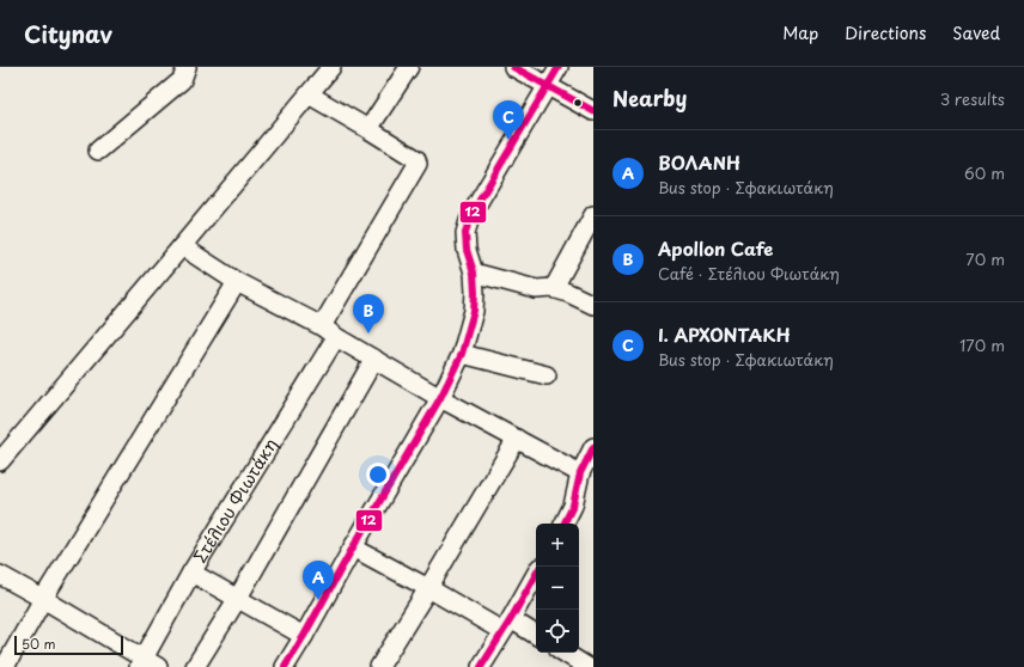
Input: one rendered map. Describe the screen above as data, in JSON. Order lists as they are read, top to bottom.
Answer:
{
  "streets": {
    "street": ["Στέλιου Φιωτάκη"]
  },
  "lines": ["transit line 12"],
  "scale_bar": "50 m",
  "page": {
    "header": "Citynav",
    "nav": ["Map", "Directions", "Saved"],
    "heading": ["Nearby", "3 results"],
    "pins": ["C", "B", "A"],
    "list": [
      {
        "mark": "A",
        "name": "ΒΟΛΑΝΗ",
        "note": "Bus stop · Σφακιωτάκη",
        "value": "60 m"
      },
      {
        "mark": "B",
        "name": "Apollon Cafe",
        "note": "Café · Στέλιου Φιωτάκη",
        "value": "70 m"
      },
      {
        "mark": "C",
        "name": "Ι. ΑΡΧΟΝΤΑΚΗ",
        "note": "Bus stop · Σφακιωτάκη",
        "value": "170 m"
      }
    ],
    "map_buttons": ["+", "−"],
    "scale": "50 m"
  }
}
